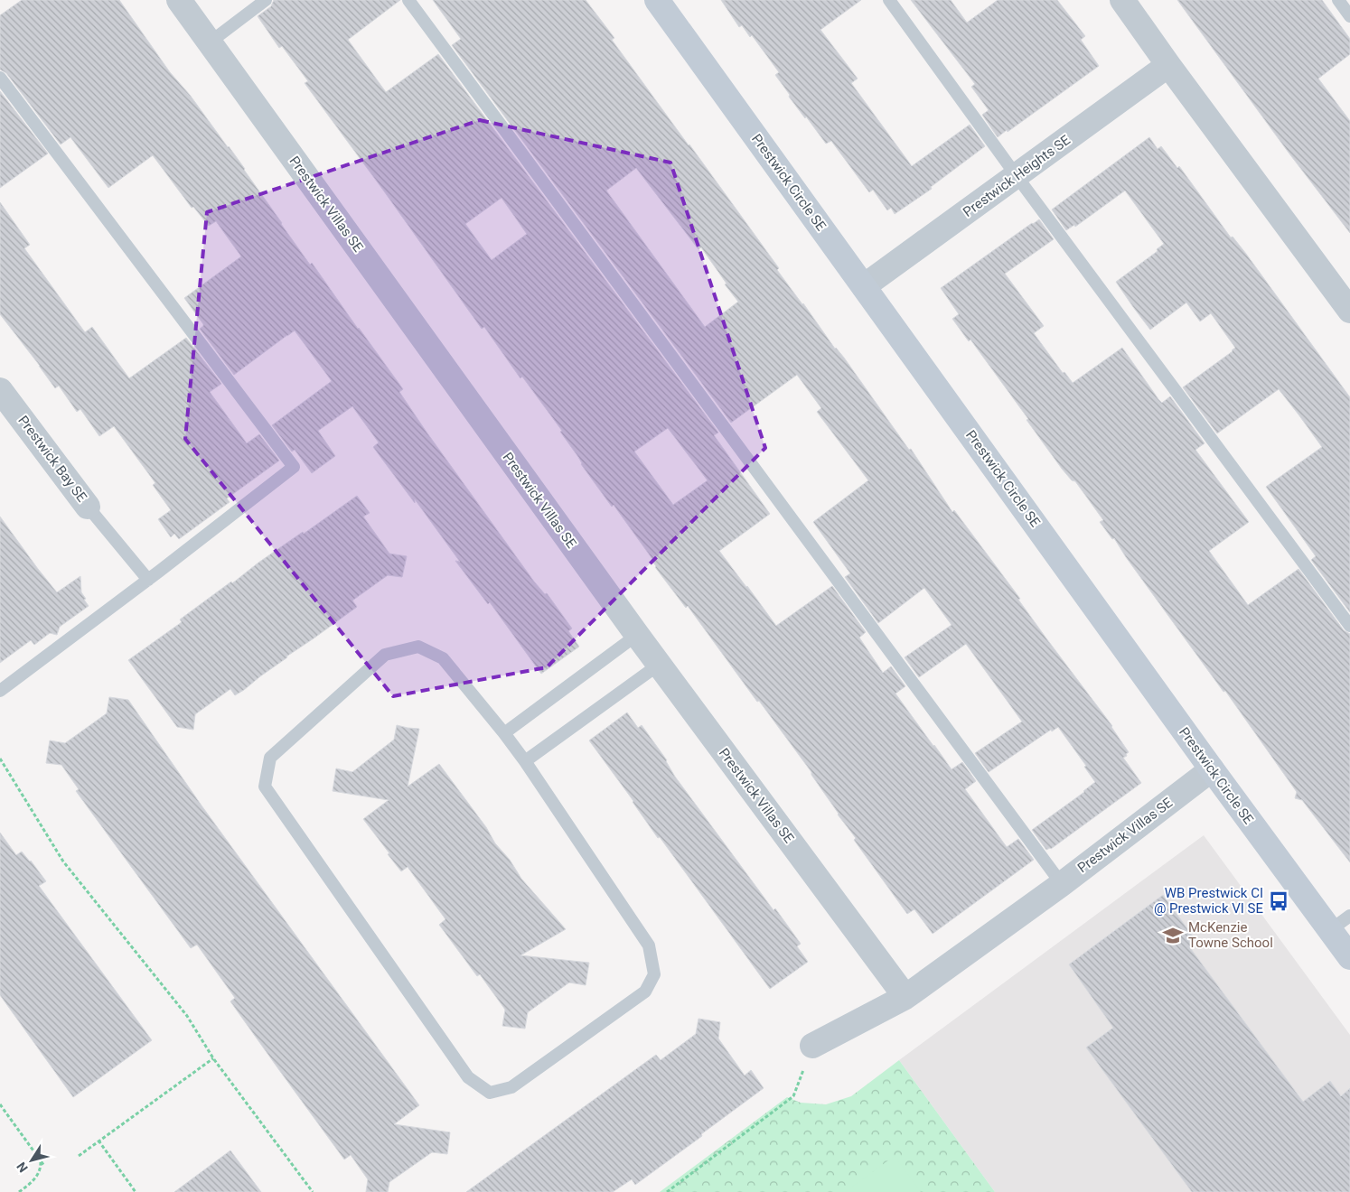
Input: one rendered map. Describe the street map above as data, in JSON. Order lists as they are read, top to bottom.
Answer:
{
  "streets": {
    "street": [
      "Prestwick Heights SE",
      "Prestwick Circle SE",
      "Prestwick Villas SE",
      "Prestwick Bay SE"
    ]
  },
  "crossings": [
    ["Prestwick Heights SE", "Prestwick Circle SE"],
    ["Prestwick Circle SE", "Prestwick Villas SE"]
  ],
  "places": {
    "bus stop": ["WB Prestwick CI @ Prestwick VI SE"],
    "school or university": ["McKenzie Towne School"]
  },
  "north": "bottom left"
}
